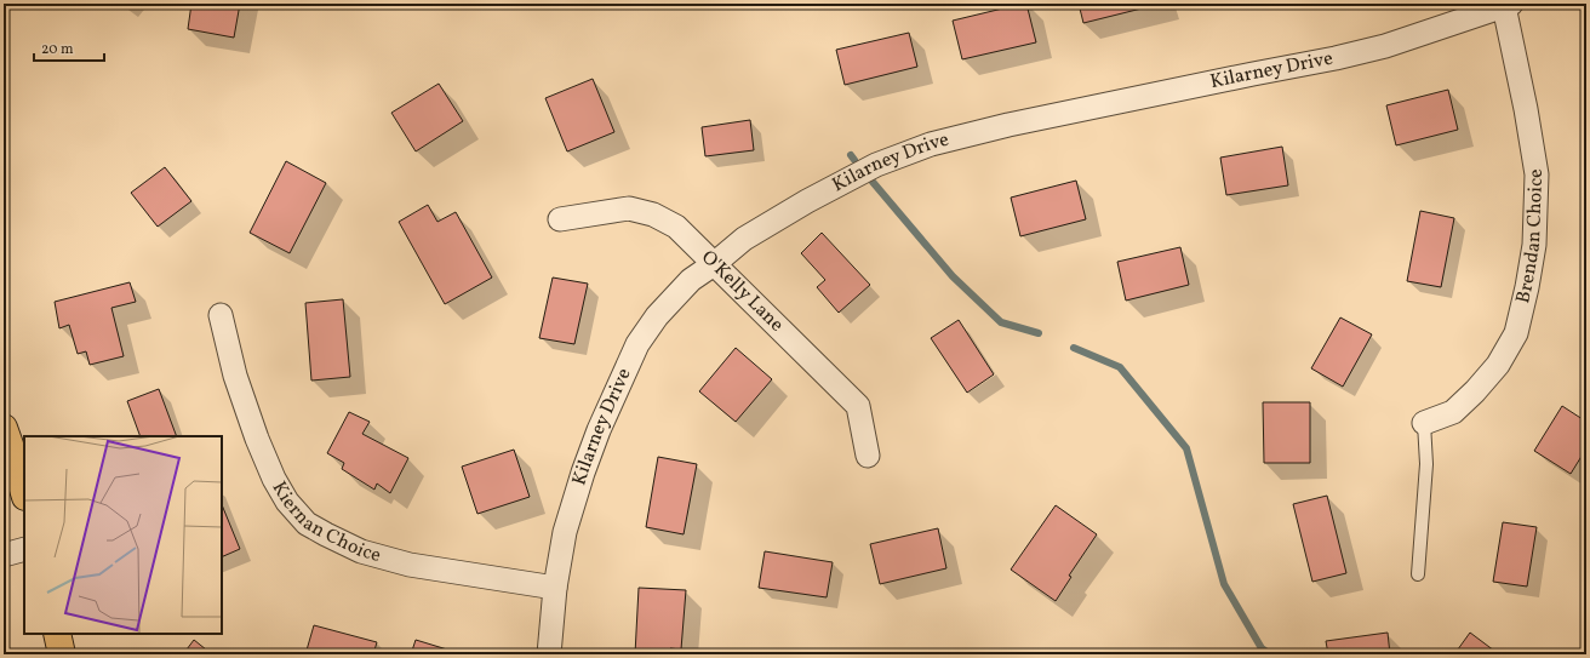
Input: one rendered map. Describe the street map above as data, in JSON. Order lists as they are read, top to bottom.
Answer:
{
  "streets": {
    "street": [
      "Kilarney Drive",
      "Brendan Choice",
      "O'Kelly Lane",
      "Kiernan Choice"
    ]
  },
  "crossings": [
    ["Kilarney Drive", "Brendan Choice"],
    ["Kilarney Drive", "O'Kelly Lane"],
    ["Kilarney Drive", "Kiernan Choice"]
  ],
  "scale_bar": "20 m"
}
